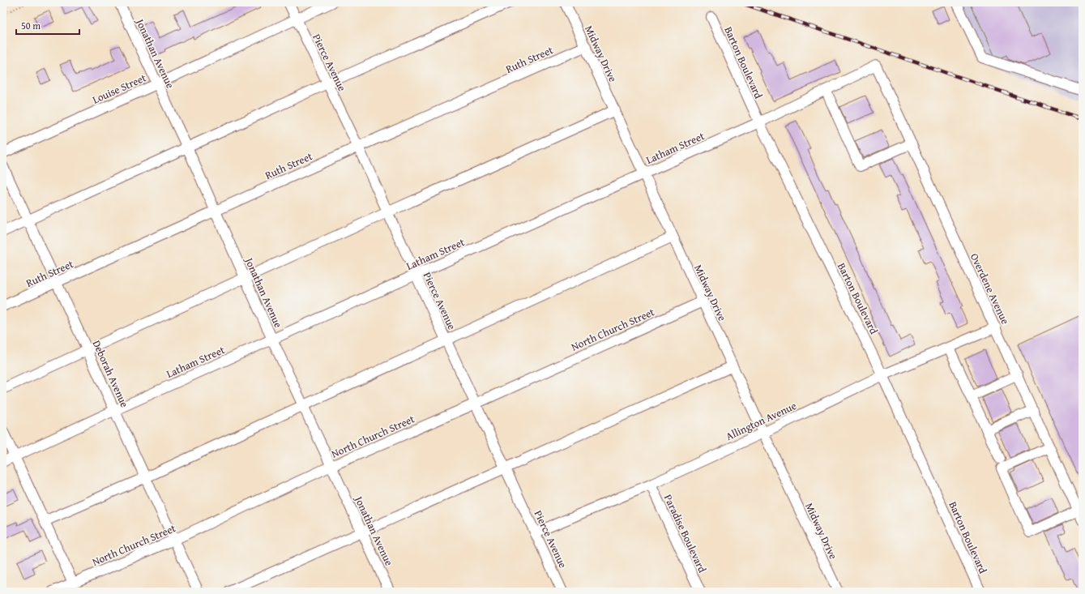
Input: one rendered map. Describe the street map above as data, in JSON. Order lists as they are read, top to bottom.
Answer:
{
  "streets": {
    "street": [
      "Jonathan Avenue",
      "Midway Drive",
      "Ruth Street",
      "Pierce Avenue",
      "Barton Boulevard",
      "Louise Street",
      "Latham Street",
      "Overdene Avenue",
      "North Church Street",
      "Deborah Avenue",
      "Allington Avenue",
      "Paradise Boulevard"
    ]
  },
  "crossings": [
    ["Jonathan Avenue", "Ruth Street"],
    ["Jonathan Avenue", "Louise Street"],
    ["Jonathan Avenue", "Latham Street"],
    ["Jonathan Avenue", "North Church Street"],
    ["Midway Drive", "Ruth Street"],
    ["Midway Drive", "Latham Street"],
    ["Midway Drive", "North Church Street"],
    ["Midway Drive", "Allington Avenue"],
    ["Ruth Street", "Pierce Avenue"],
    ["Ruth Street", "Deborah Avenue"],
    ["Pierce Avenue", "Louise Street"],
    ["Pierce Avenue", "Latham Street"],
    ["Pierce Avenue", "North Church Street"],
    ["Pierce Avenue", "Allington Avenue"],
    ["Barton Boulevard", "Latham Street"],
    ["Barton Boulevard", "Allington Avenue"],
    ["Latham Street", "Overdene Avenue"],
    ["Latham Street", "Deborah Avenue"],
    ["Overdene Avenue", "Allington Avenue"],
    ["North Church Street", "Deborah Avenue"],
    ["Allington Avenue", "Paradise Boulevard"]
  ],
  "scale_bar": "50 m"
}
